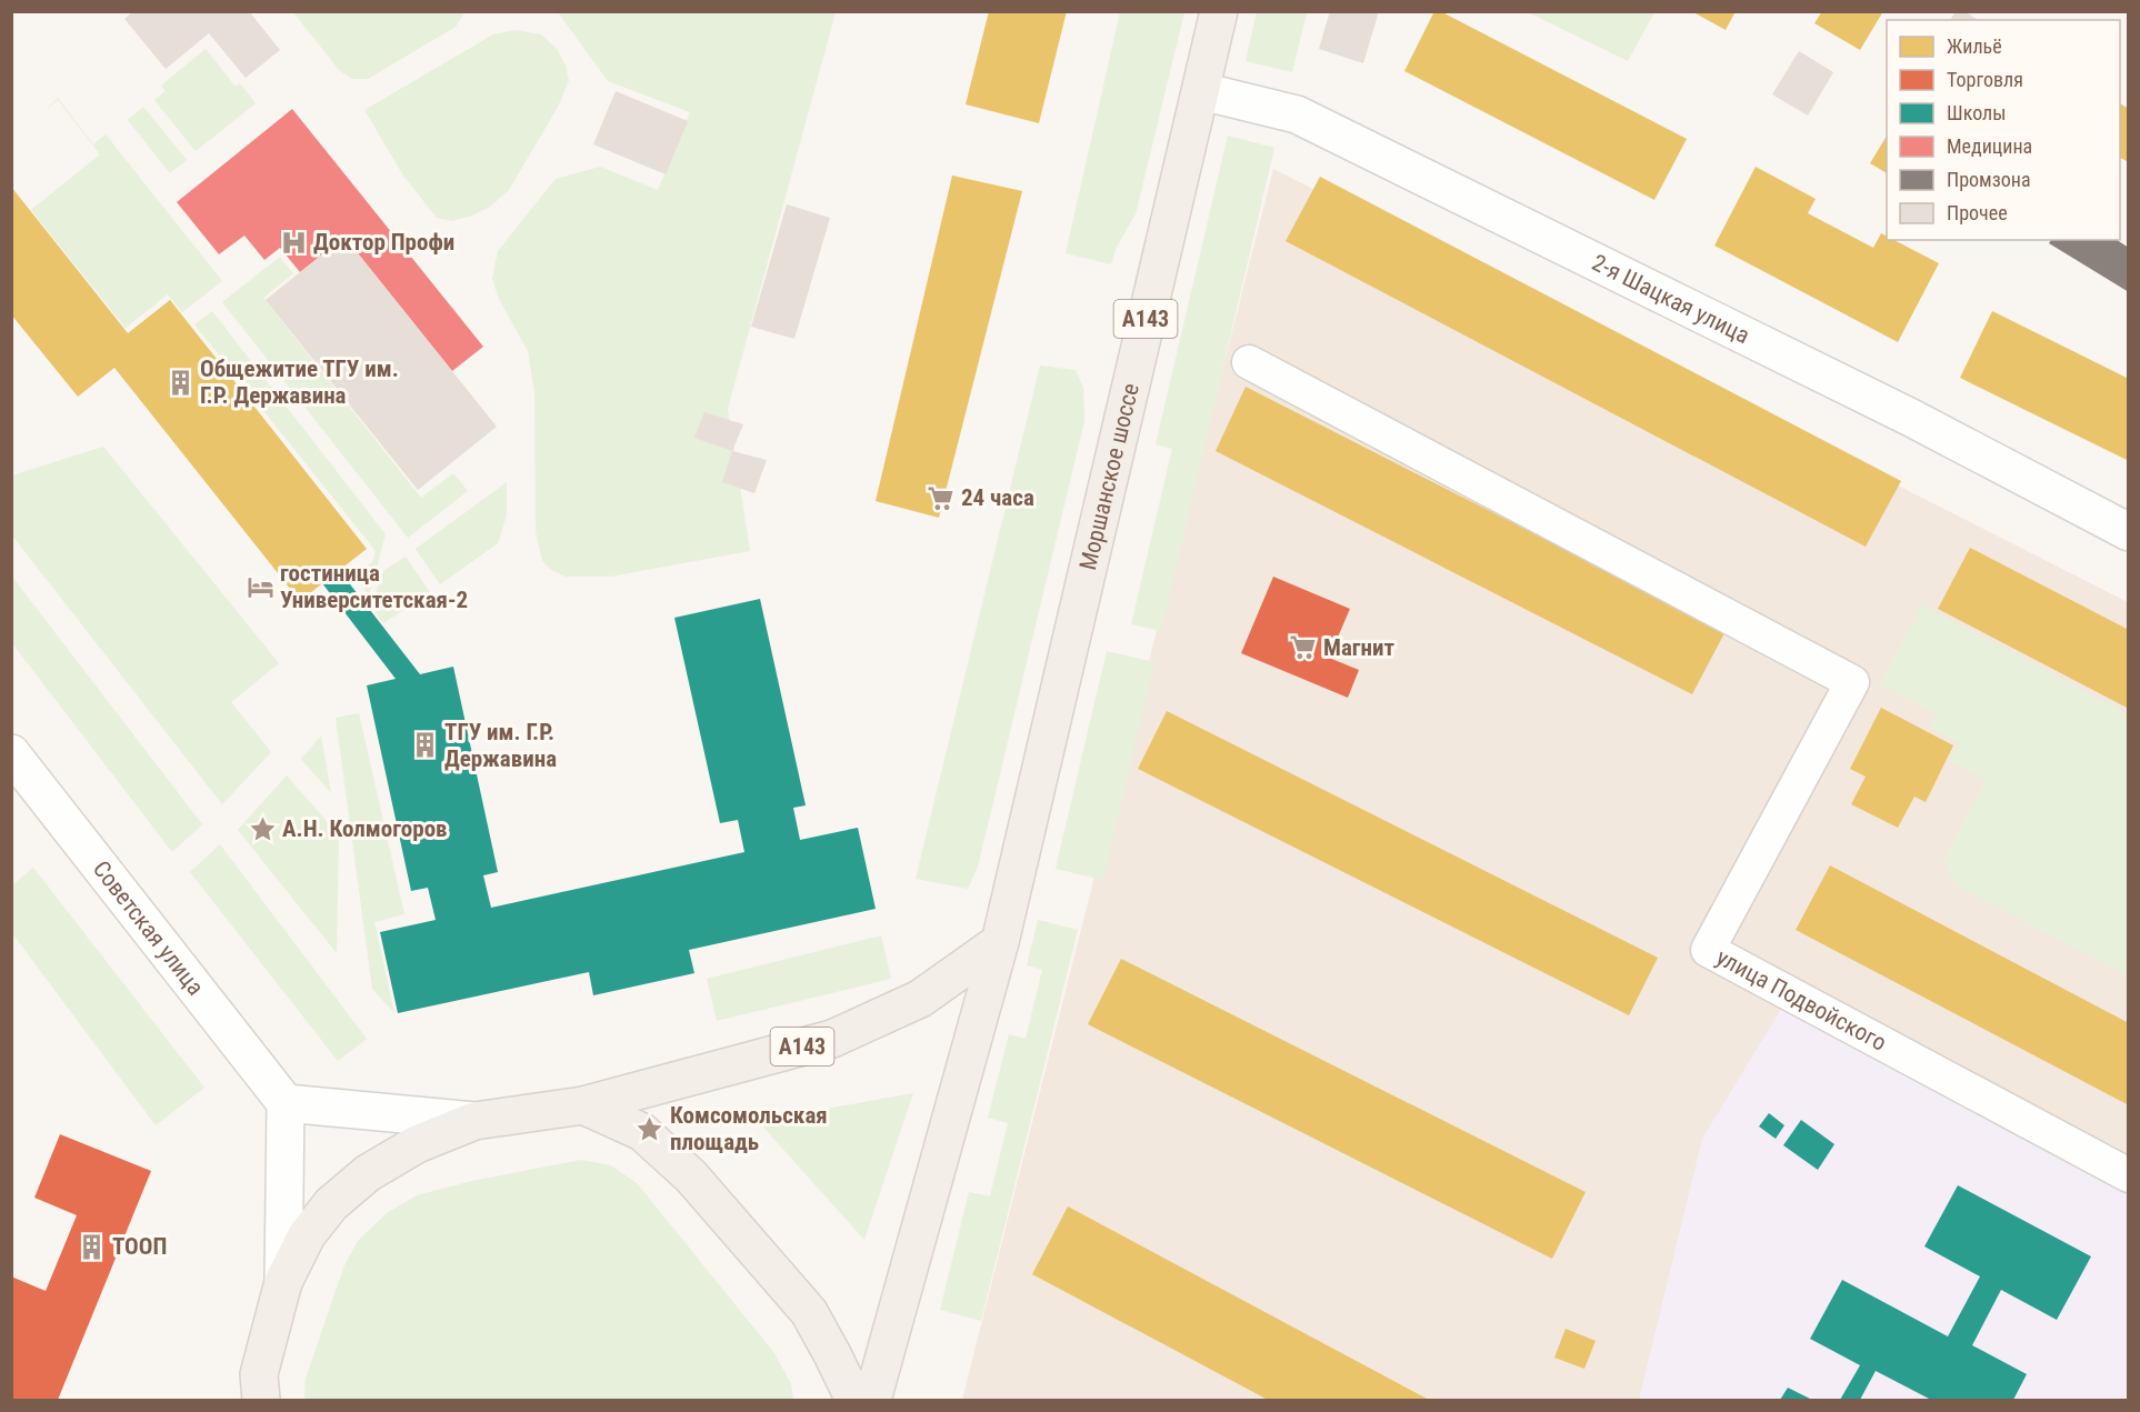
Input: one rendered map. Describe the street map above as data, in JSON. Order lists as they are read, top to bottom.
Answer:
{
  "streets": {
    "main road": ["А143", "Моршанское шоссе"],
    "street": ["2-я Шацкая улица", "Советская улица", "улица Подвойского"]
  },
  "crossings": [
    ["2-я Шацкая улица", "Моршанское шоссе"],
    ["А143", "Моршанское шоссе"]
  ],
  "places": {
    "hospital": ["Доктор Профи"],
    "building": ["Общежитие ТГУ им. Г.Р. Державина", "ТГУ им. Г.Р. Державина", "ТООП"],
    "supermarket": ["24 часа", "Магнит"],
    "hotel": ["гостиница Университетская-2"],
    "place": ["А.Н. Колмогоров", "Комсомольская площадь"]
  },
  "legend": [
    "Жильё",
    "Торговля",
    "Школы",
    "Медицина",
    "Промзона",
    "Прочее"
  ]
}
